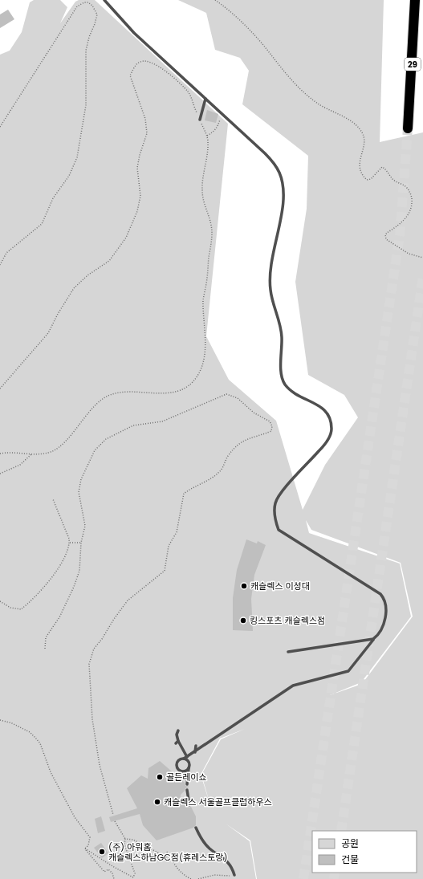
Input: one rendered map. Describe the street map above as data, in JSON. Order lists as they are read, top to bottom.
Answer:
{
  "streets": {
    "highway": ["29"]
  },
  "places": [
    "캐슬렉스 이성대",
    "킹스포츠 캐슬렉스점",
    "골든레이쇼",
    "캐슬렉스 서울골프클럽하우스",
    "(주) 아워홈 캐슬렉스하남GC점(휴레스토랑)"
  ],
  "legend": ["공원", "건물"]
}
